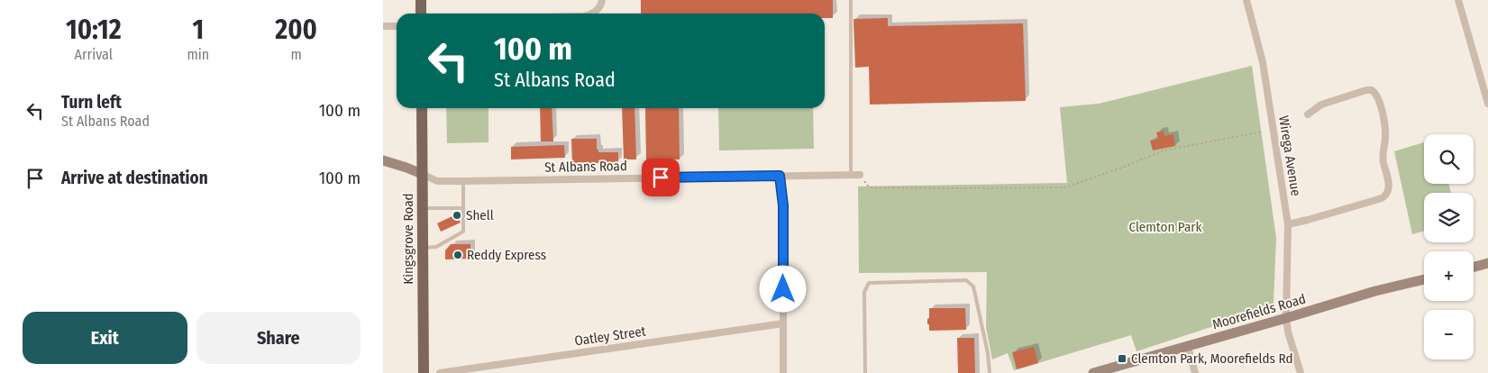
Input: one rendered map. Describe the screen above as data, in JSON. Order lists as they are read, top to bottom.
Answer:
{
  "streets": {
    "main road": ["Kingsgrove Road", "Moorefields Road"],
    "street": ["Wirega Avenue", "St Albans Road", "Oatley Street"]
  },
  "crossings": [
    ["Wirega Avenue", "Moorefields Road"],
    ["St Albans Road", "Kingsgrove Road"]
  ],
  "parks": ["Clemton Park"],
  "places": {
    "other": ["Shell", "Reddy Express"],
    "transit": ["Clemton Park, Moorefields Rd"]
  },
  "page": {
    "eta": [
      "10:12",
      "Arrival",
      "1",
      "min",
      "200",
      "m"
    ],
    "turn": ["100 m", "St Albans Road"],
    "list": [
      {
        "name": "Turn left",
        "note": "St Albans Road",
        "value": "100 m"
      },
      {
        "name": "Arrive at destination",
        "value": "100 m"
      }
    ],
    "map_buttons": ["+", "−"],
    "buttons": ["Exit", "Share"]
  }
}
